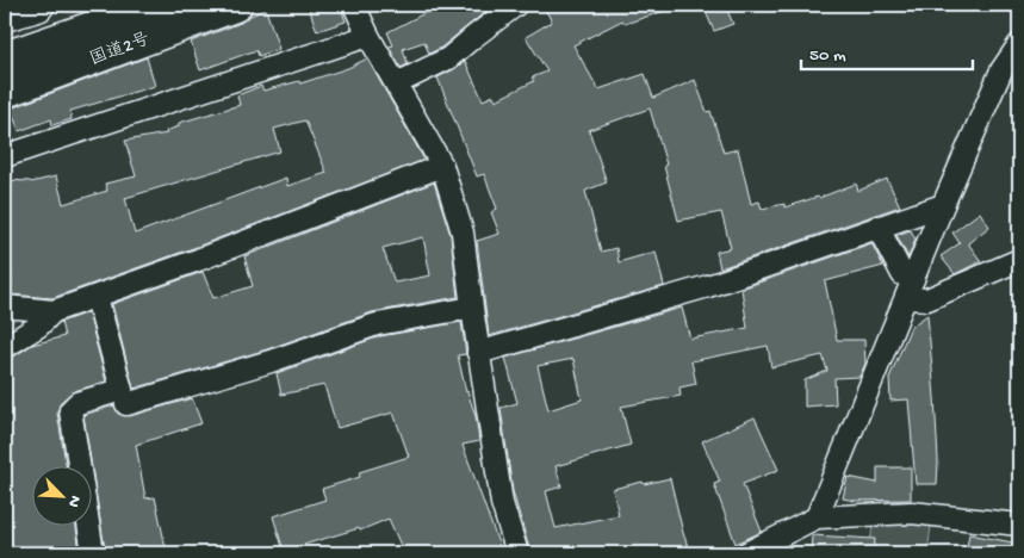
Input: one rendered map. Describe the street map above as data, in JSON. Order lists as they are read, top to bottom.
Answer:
{
  "streets": {
    "highway": ["国道2号"]
  },
  "scale_bar": "50 m",
  "north": "bottom right"
}
